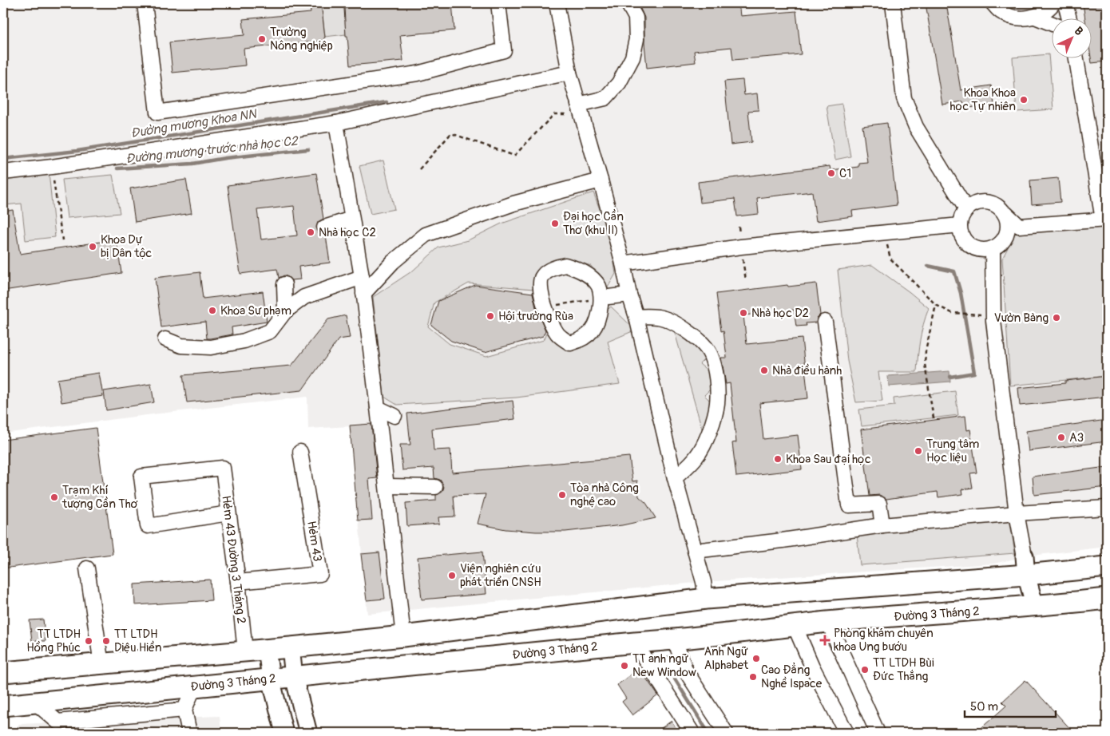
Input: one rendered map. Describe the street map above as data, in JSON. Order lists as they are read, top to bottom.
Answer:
{
  "streets": {
    "highway": ["Đường 3 Tháng 2"],
    "street": ["Hẻm 43", "Hẻm 43 Đường 3 Tháng 2"]
  },
  "crossings": [
    ["Hẻm 43", "Hẻm 43 Đường 3 Tháng 2"]
  ],
  "water": ["Đường mương Khoa NN", "Đường mương trước nhà học C2"],
  "places": {
    "other": [
      "Trường Nông nghiệp",
      "Khoa Khoa học Tự nhiên",
      "C1",
      "Đại học Cần Thơ (khu II)",
      "Nhà học C2",
      "Khoa Dự bị Dân tộc",
      "Khoa Sư phạm",
      "Nhà học D2",
      "Hội trường Rùa",
      "Vườn Bàng",
      "Nhà điều hành",
      "A3",
      "Trung tâm Học liệu",
      "Khoa Sau đại học",
      "Tòa nhà Công nghệ cao",
      "Trạm Khí tượng Cần Thơ",
      "Viện nghiên cứu phát triển CNSH",
      "TT LTDH Hồng Phúc",
      "TT LTDH Diệu Hiền",
      "Anh Ngữ Alphabet",
      "TT anh ngữ New Window",
      "TT LTDH Bùi Đức Thắng",
      "Cao Đẳng Nghề Ispace"
    ],
    "health": ["Phòng khám chuyên khoa Ung bướu"]
  },
  "scale_bar": "50 m",
  "north": "top right"
}
